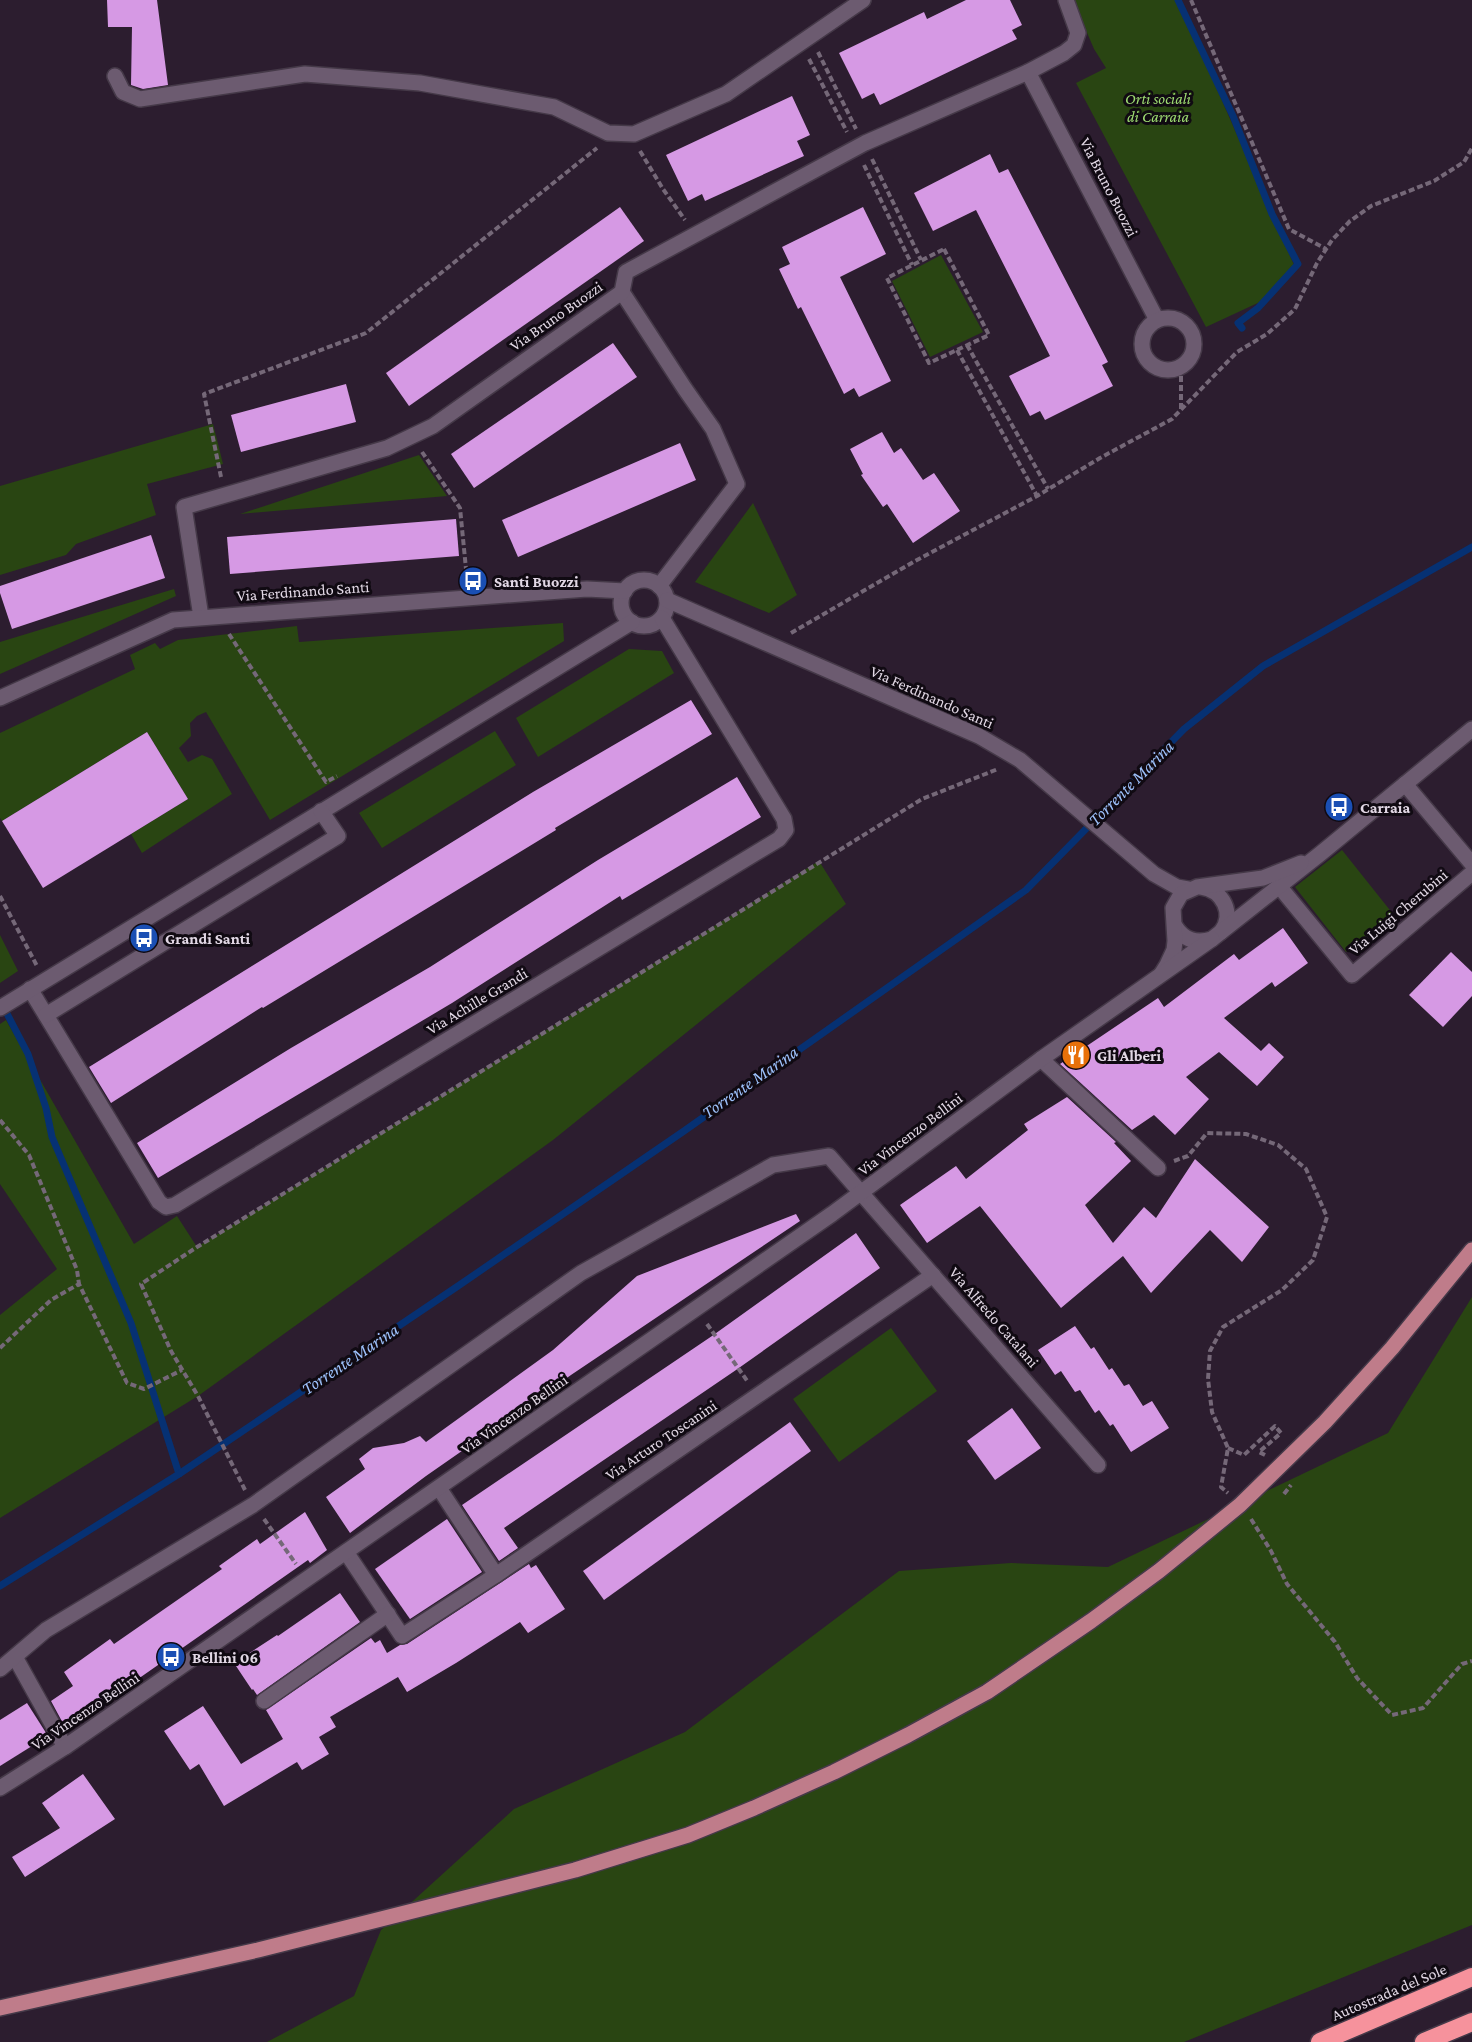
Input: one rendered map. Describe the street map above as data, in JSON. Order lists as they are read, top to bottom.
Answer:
{
  "streets": {
    "highway": ["Autostrada del Sole"],
    "street": [
      "Via Bruno Buozzi",
      "Via Ferdinando Santi",
      "Via Luigi Cherubini",
      "Via Achille Grandi",
      "Via Vincenzo Bellini",
      "Via Alfredo Catalani",
      "Via Arturo Toscanini"
    ]
  },
  "crossings": [
    ["Via Bruno Buozzi", "Via Ferdinando Santi"],
    ["Via Ferdinando Santi", "Via Achille Grandi"],
    ["Via Ferdinando Santi", "Via Vincenzo Bellini"],
    ["Via Luigi Cherubini", "Via Vincenzo Bellini"],
    ["Via Vincenzo Bellini", "Via Alfredo Catalani"],
    ["Via Alfredo Catalani", "Via Arturo Toscanini"]
  ],
  "water": ["Torrente Marina"],
  "parks": ["Orti sociali di Carraia"],
  "places": {
    "bus stop": [
      "Santi Buozzi",
      "Carraia",
      "Grandi Santi",
      "Bellini 06"
    ],
    "restaurant": ["Gli Alberi"]
  }
}
